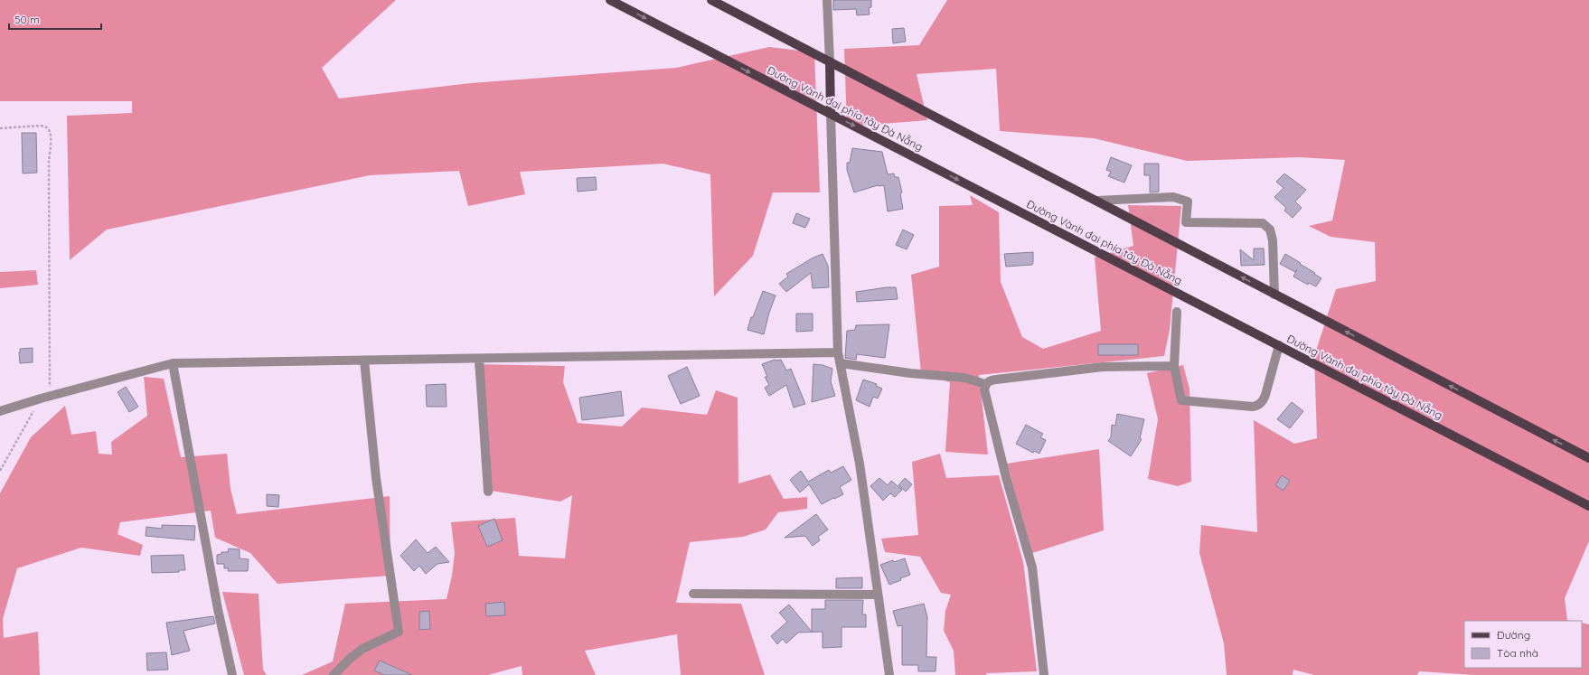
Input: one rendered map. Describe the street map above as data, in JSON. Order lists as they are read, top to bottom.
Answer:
{
  "streets": {
    "main road": ["Đường Vành đai phía tây Đà Nẵng"]
  },
  "legend": ["Đường", "Tòa nhà"],
  "scale_bar": "50 m"
}
